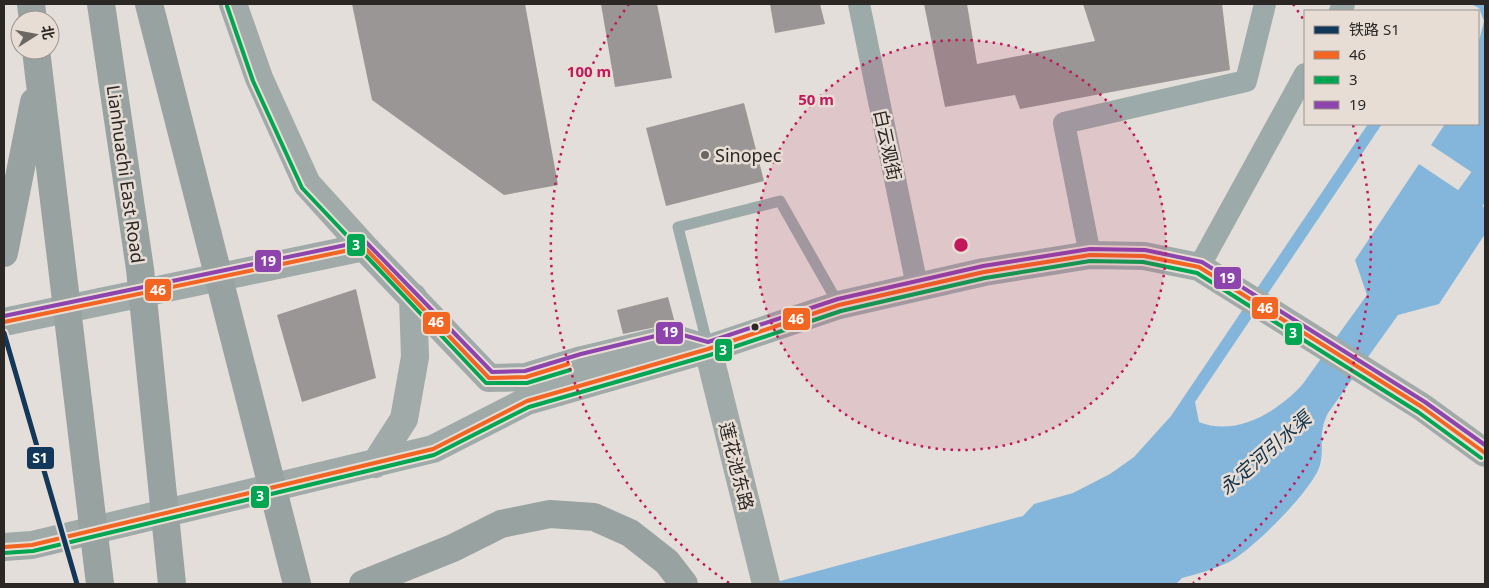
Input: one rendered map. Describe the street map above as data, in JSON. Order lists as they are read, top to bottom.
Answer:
{
  "streets": {
    "highway": ["Lianhuachi East Road"],
    "street": ["白云观街", "莲花池东路"]
  },
  "water": ["永定河引水渠"],
  "places": ["Sinopec"],
  "lines": [
    "transit line 3",
    "transit line 19",
    "transit line 46",
    "rail line S1"
  ],
  "legend": [
    "铁路 S1",
    "46",
    "3",
    "19"
  ],
  "north": "right",
  "rings": ["100 m", "50 m"]
}
